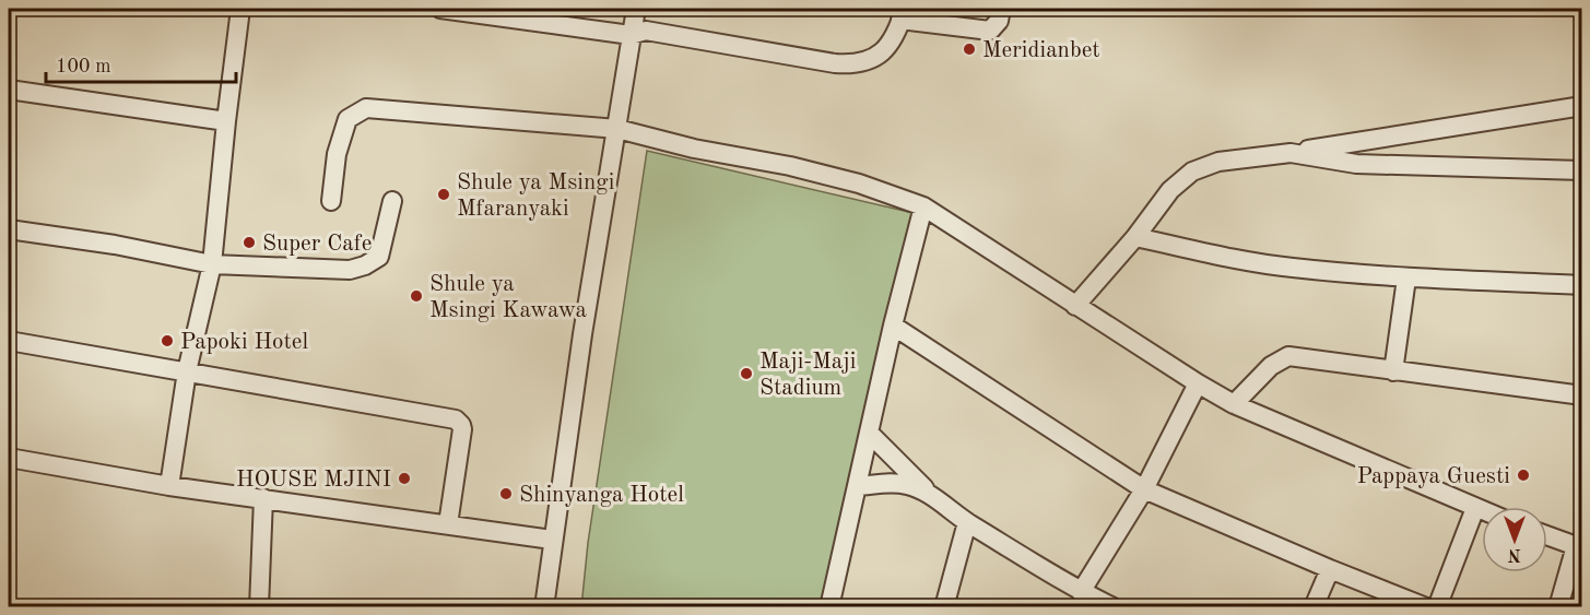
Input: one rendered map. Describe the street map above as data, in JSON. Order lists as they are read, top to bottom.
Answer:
{
  "places": [
    "Meridianbet",
    "Shule ya Msingi Mfaranyaki",
    "Super Cafe",
    "Shule ya Msingi Kawawa",
    "Papoki Hotel",
    "Maji-Maji Stadium",
    "Pappaya Guesti",
    "HOUSE MJINI",
    "Shinyanga Hotel"
  ],
  "scale_bar": "100 m",
  "north": "bottom"
}
